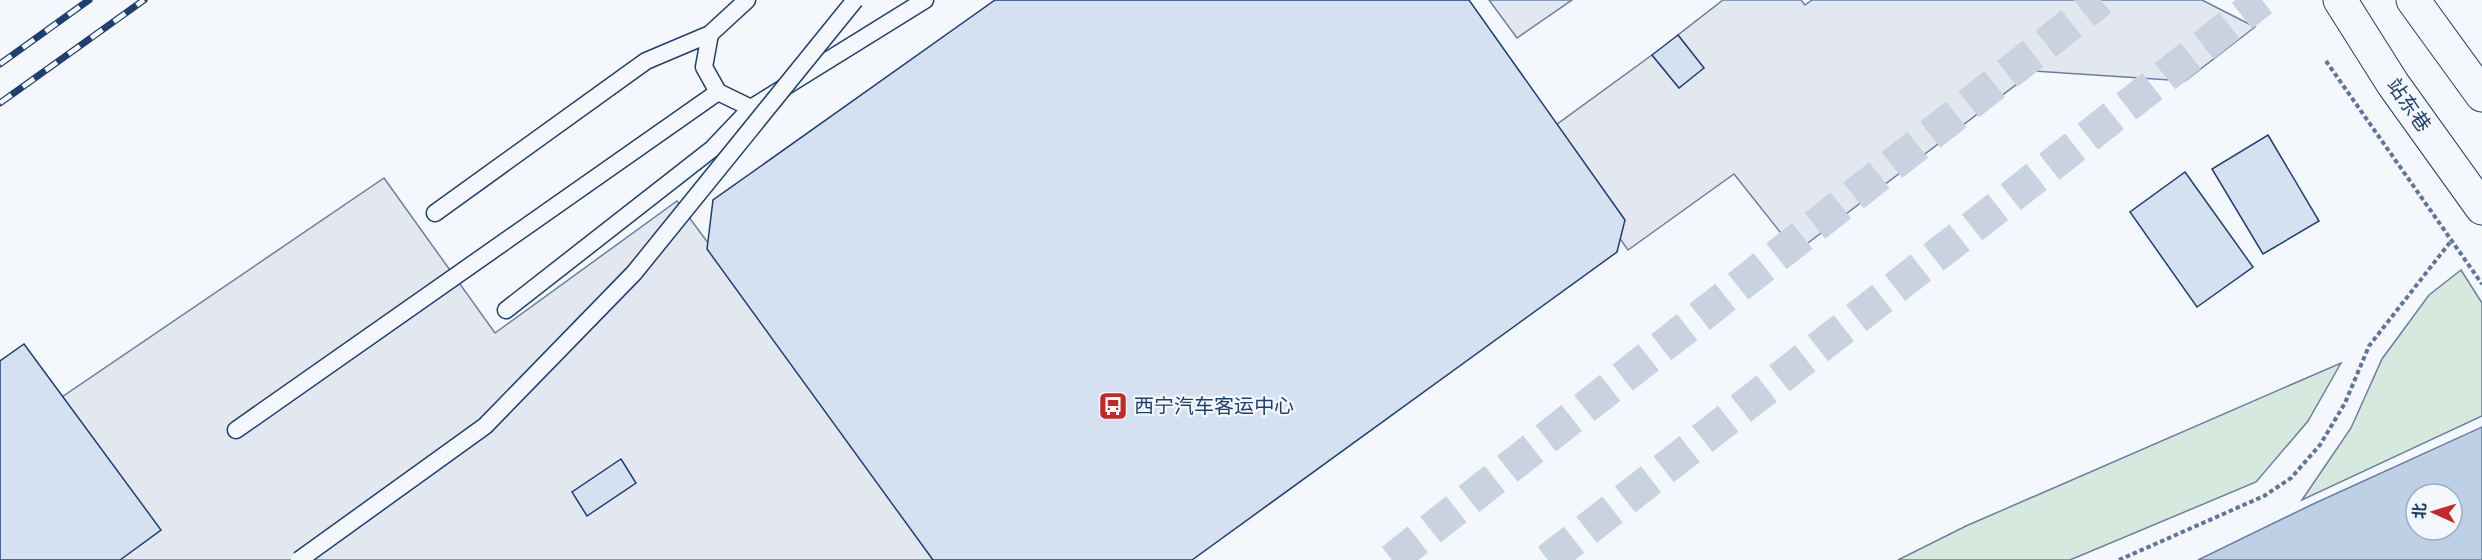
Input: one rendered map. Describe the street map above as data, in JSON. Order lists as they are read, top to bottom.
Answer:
{
  "streets": {
    "main road": ["站东巷"]
  },
  "places": {
    "bus stop": ["西宁汽车客运中心"]
  },
  "north": "left"
}
